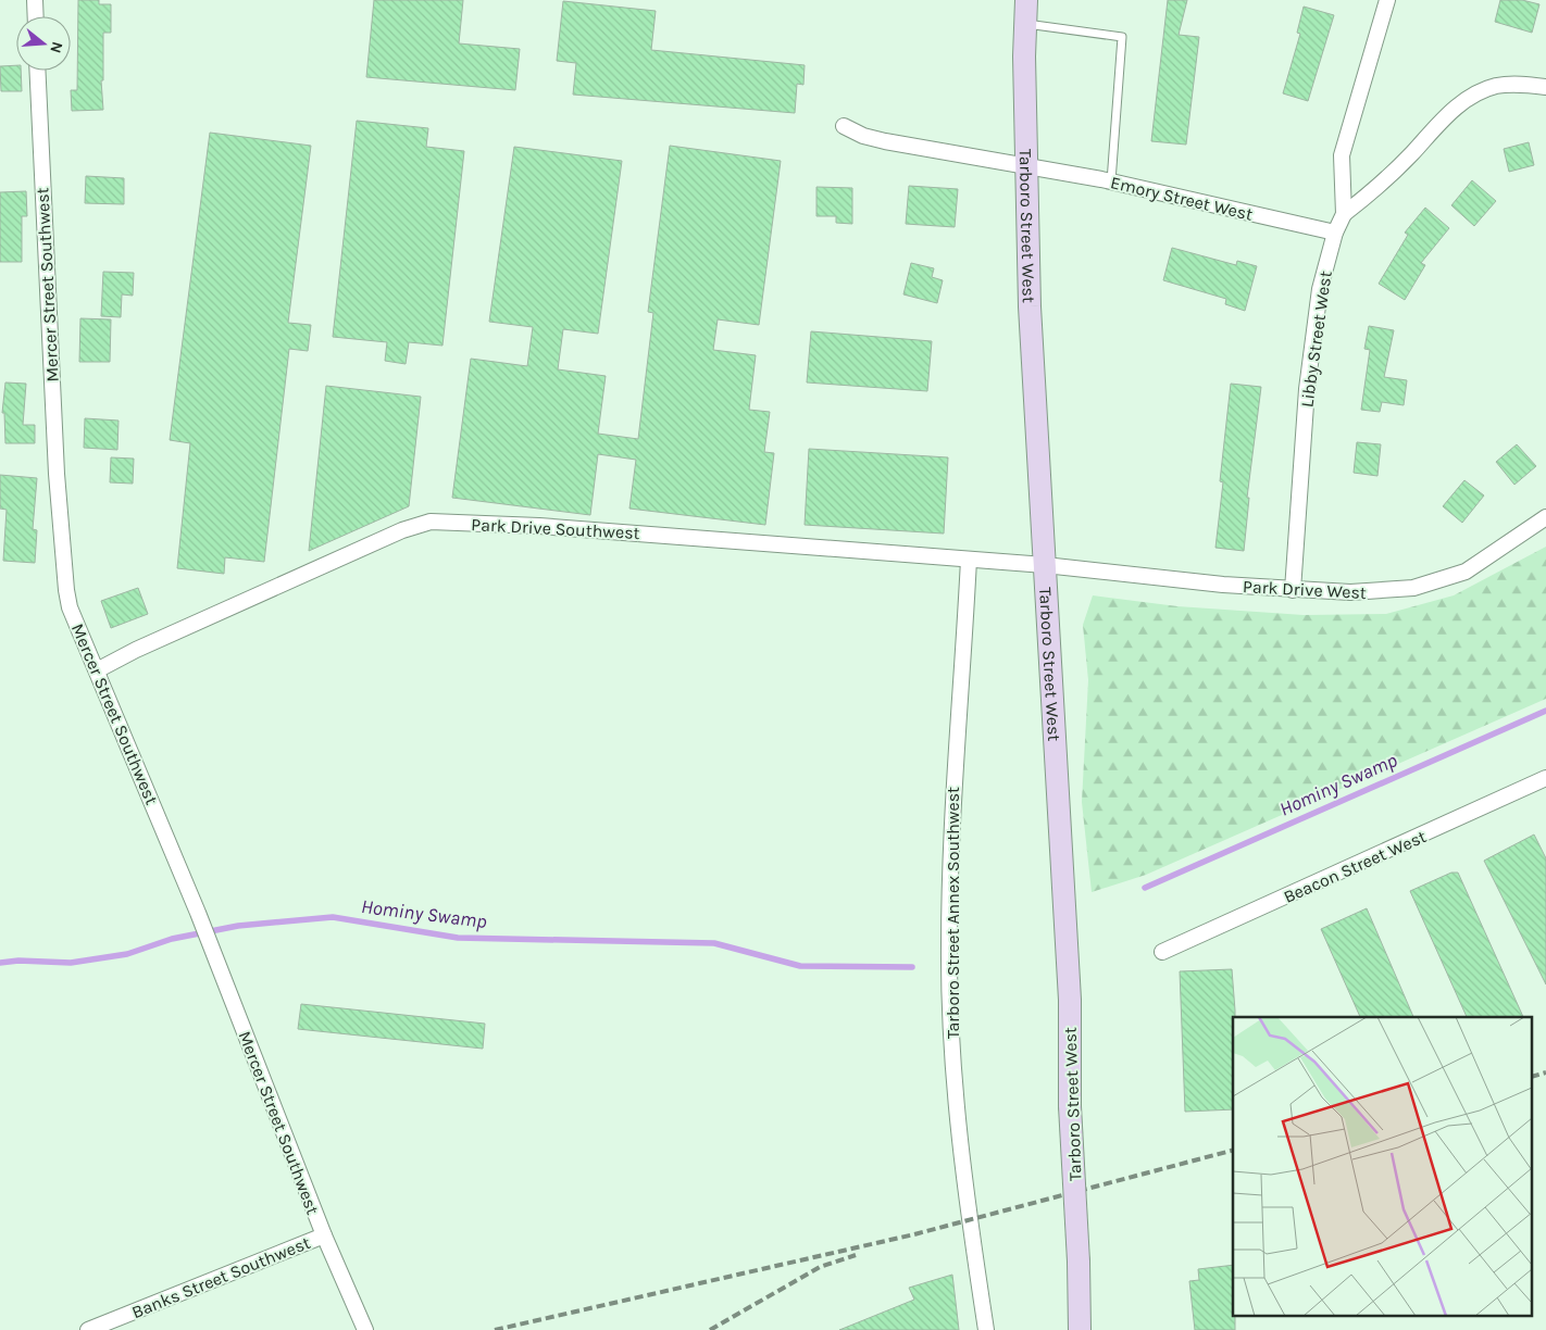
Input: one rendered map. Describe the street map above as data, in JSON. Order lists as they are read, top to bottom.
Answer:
{
  "streets": {
    "main road": ["Tarboro Street West"],
    "street": [
      "Emory Street West",
      "Mercer Street Southwest",
      "Libby Street West",
      "Park Drive Southwest",
      "Park Drive West",
      "Beacon Street West",
      "Tarboro Street Annex Southwest",
      "Banks Street Southwest"
    ]
  },
  "crossings": [
    ["Emory Street West", "Tarboro Street West"],
    ["Emory Street West", "Libby Street West"],
    ["Tarboro Street West", "Park Drive Southwest"],
    ["Tarboro Street West", "Park Drive West"],
    ["Mercer Street Southwest", "Park Drive Southwest"],
    ["Mercer Street Southwest", "Banks Street Southwest"],
    ["Libby Street West", "Park Drive West"],
    ["Park Drive Southwest", "Park Drive West"],
    ["Park Drive Southwest", "Tarboro Street Annex Southwest"]
  ],
  "water": ["Hominy Swamp"],
  "north": "right"
}
